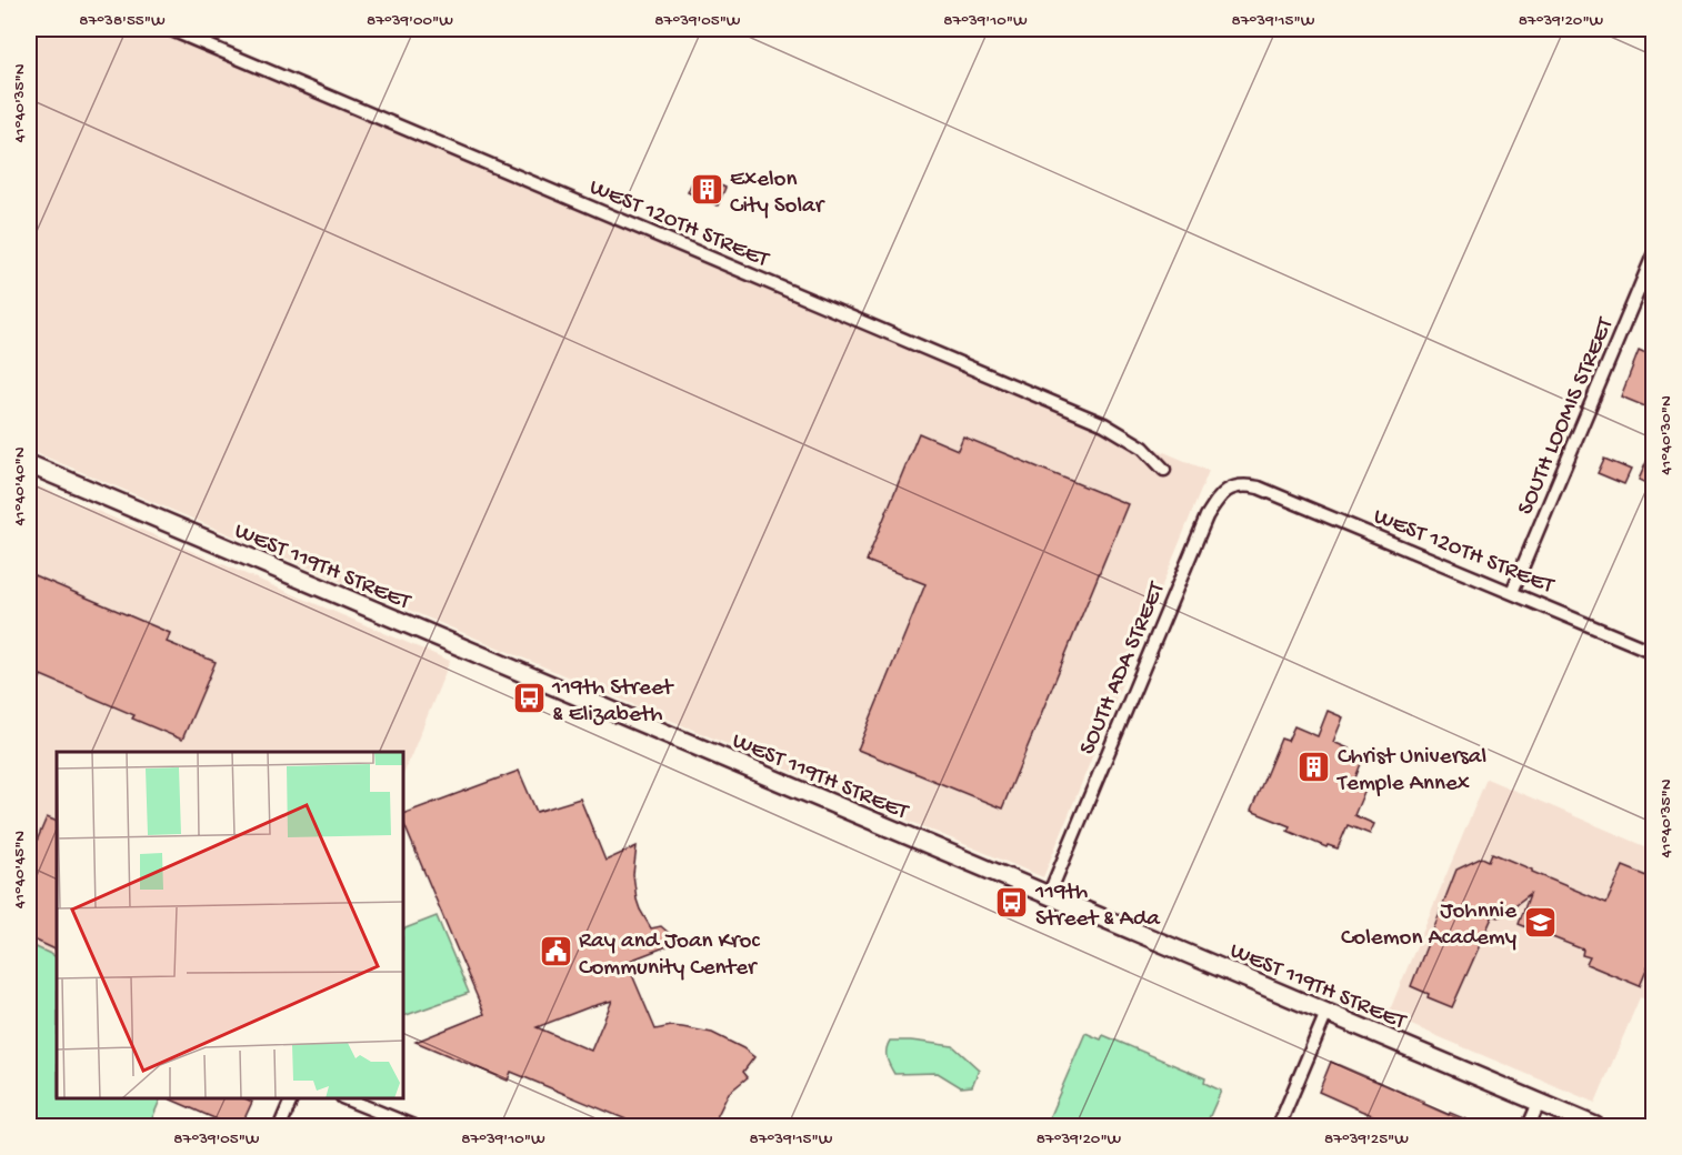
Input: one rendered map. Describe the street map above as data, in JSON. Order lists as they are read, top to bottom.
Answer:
{
  "streets": {
    "street": [
      "WEST 120TH STREET",
      "SOUTH LOOMIS STREET",
      "WEST 119TH STREET",
      "SOUTH ADA STREET"
    ]
  },
  "crossings": [
    ["WEST 120TH STREET", "SOUTH LOOMIS STREET"],
    ["WEST 120TH STREET", "SOUTH ADA STREET"],
    ["WEST 119TH STREET", "SOUTH ADA STREET"]
  ],
  "places": {
    "building": ["Exelon City Solar", "Christ Universal Temple Annex"],
    "bus stop": ["119th Street & Elizabeth", "119th Street & Ada"],
    "school or university": ["Johnnie Colemon Academy"],
    "public building": ["Ray and Joan Kroc Community Center"]
  },
  "coordinates": [
    "87°38'55\"W",
    "87°39'00\"W",
    "87°39'05\"W",
    "87°39'10\"W",
    "87°39'15\"W",
    "87°39'20\"W",
    "41°40'35\"N",
    "41°40'30\"N",
    "41°40'40\"N",
    "41°40'45\"N",
    "87°39'25\"W"
  ]
}
